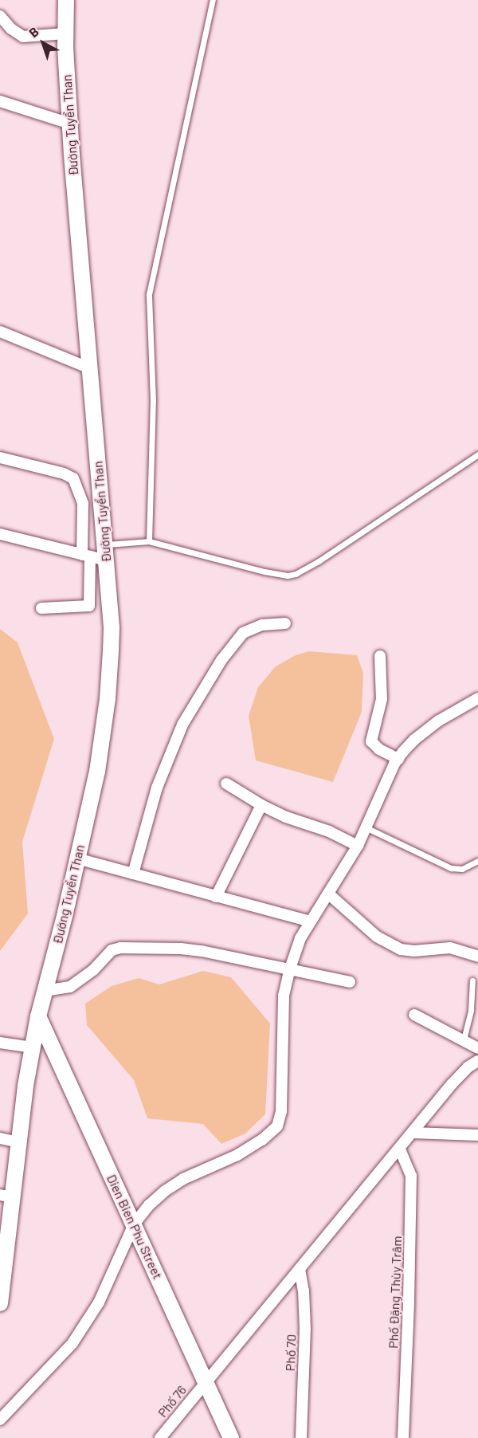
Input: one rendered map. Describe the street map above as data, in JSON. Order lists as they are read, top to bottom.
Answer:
{
  "streets": {
    "street": [
      "Đường Tuyển Than",
      "Dien Bien Phu Street",
      "Phố Đặng Thùy Trâm",
      "Phố 70",
      "Phố 76"
    ]
  },
  "crossings": [
    ["Đường Tuyển Than", "Dien Bien Phu Street"],
    ["Dien Bien Phu Street", "Phố 76"],
    ["Phố Đặng Thùy Trâm", "Phố 76"],
    ["Phố 70", "Phố 76"]
  ],
  "north": "top left"
}
